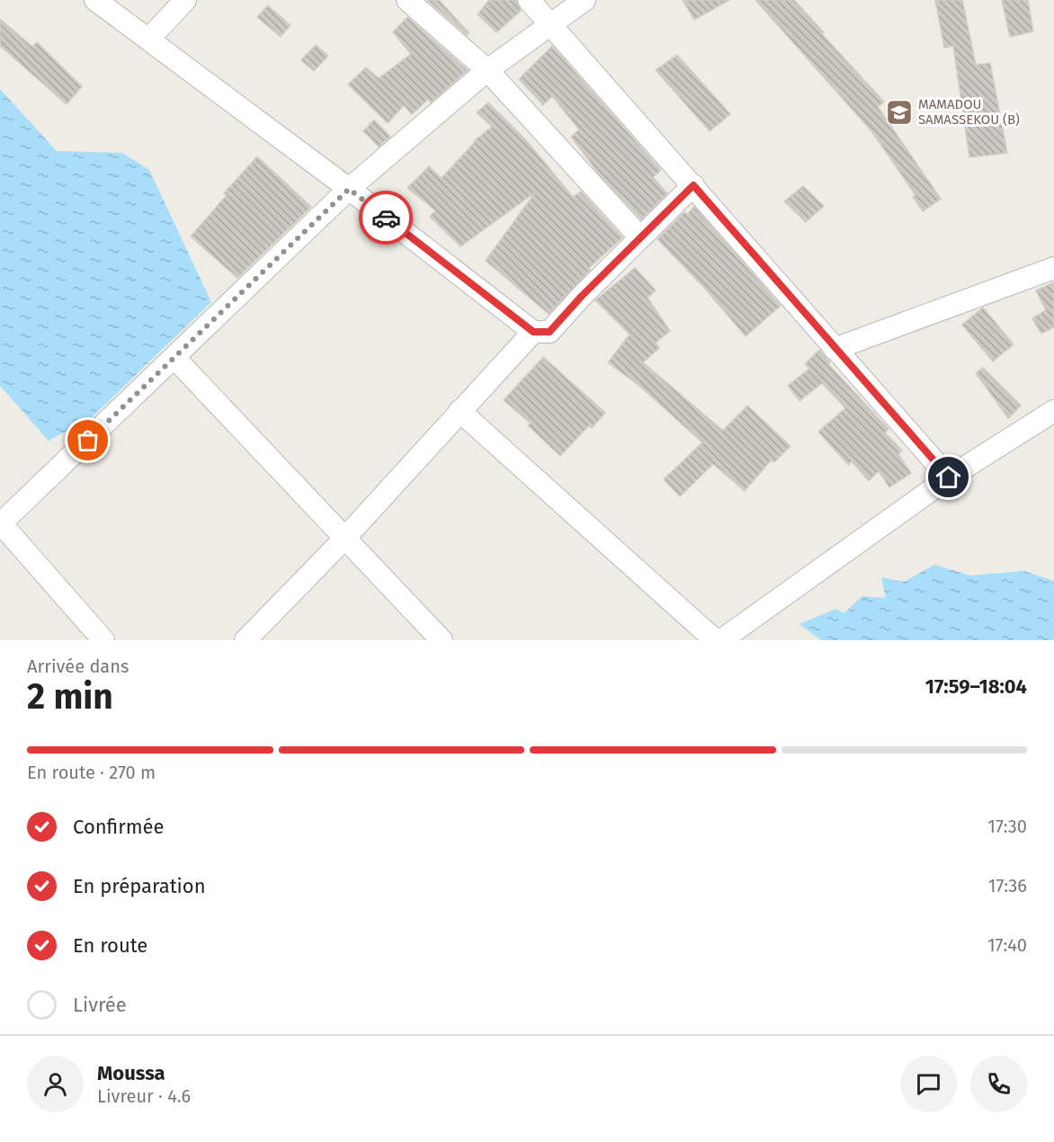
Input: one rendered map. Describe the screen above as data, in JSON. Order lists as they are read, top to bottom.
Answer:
{
  "places": {
    "school or university": ["MAMADOU SAMASSEKOU (B)"]
  },
  "page": {
    "heading": ["2 min", "Arrivée dans", "17:59–18:04"],
    "panel": ["Moussa", "Livreur · 4.6"],
    "bar": "En route · 270 m",
    "list": [
      ["Confirmée", "17:30"],
      ["En préparation", "17:36"],
      ["En route", "17:40"],
      "Livrée"
    ]
  }
}
